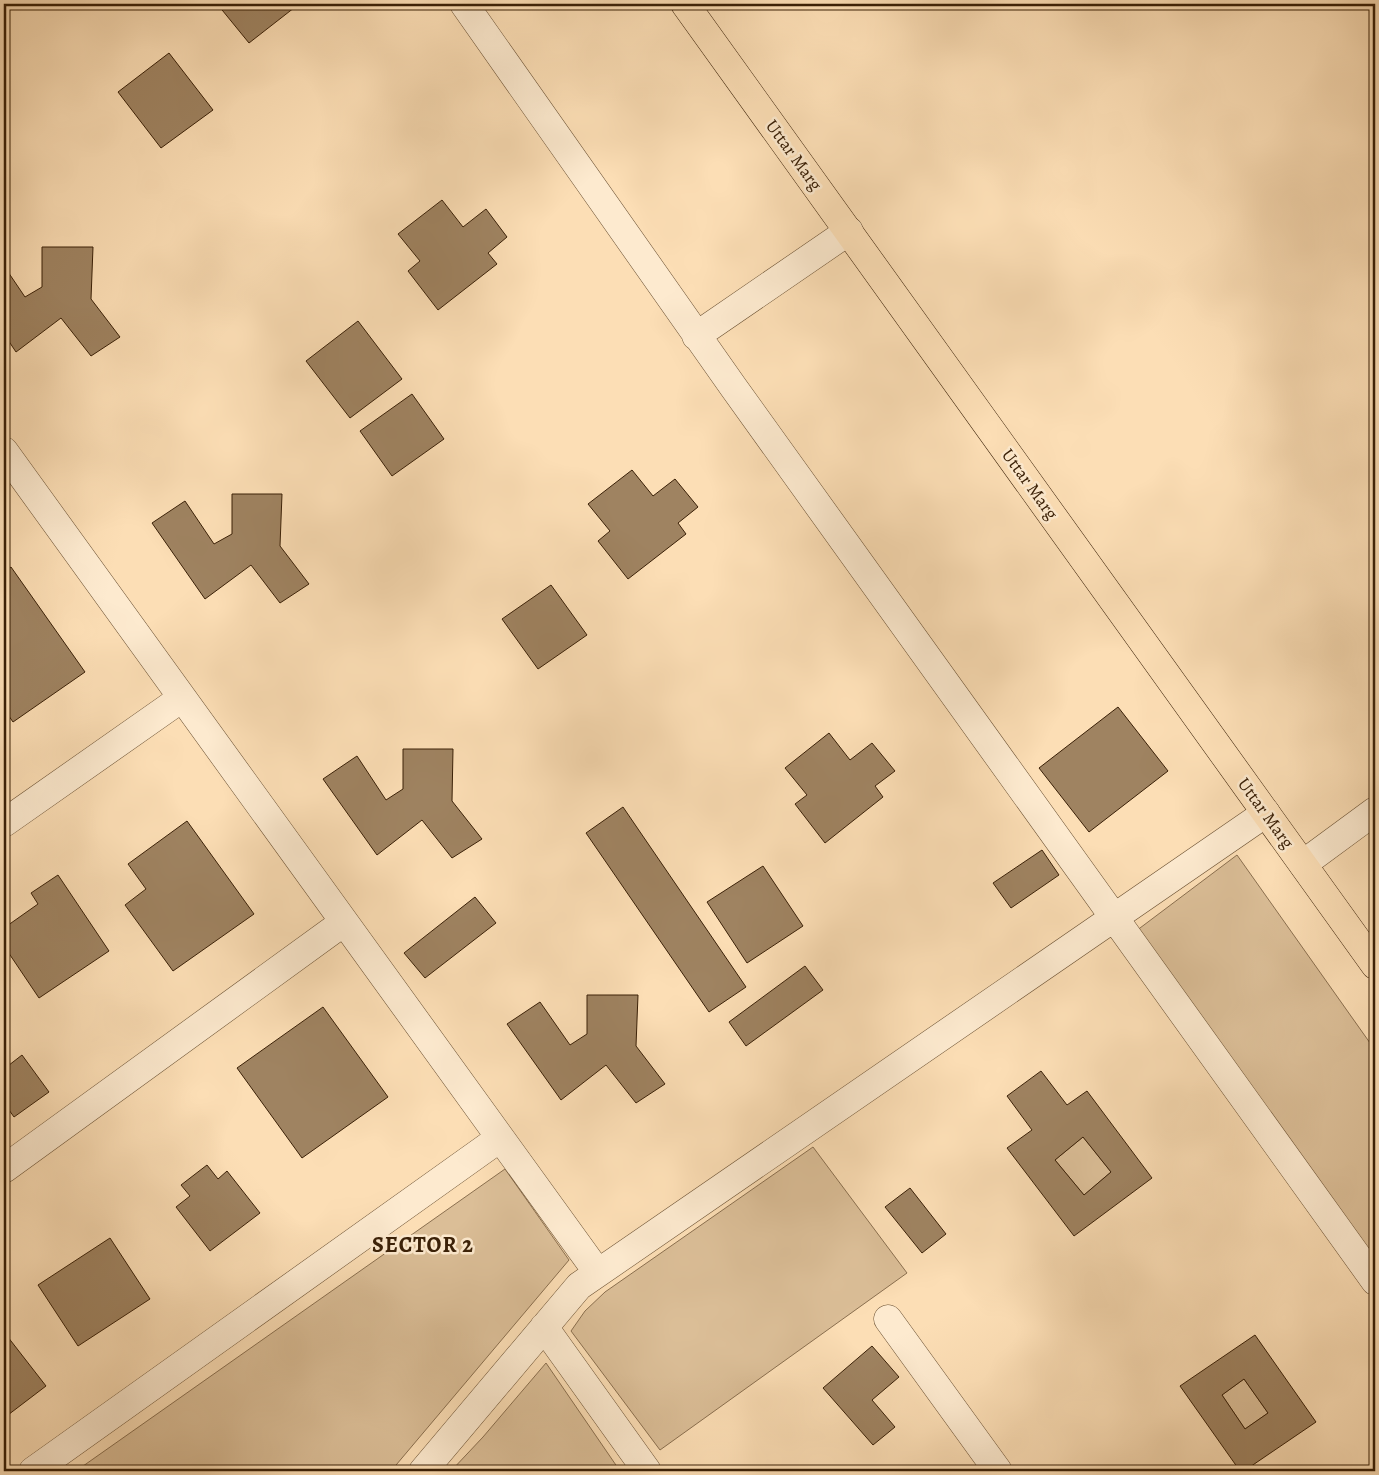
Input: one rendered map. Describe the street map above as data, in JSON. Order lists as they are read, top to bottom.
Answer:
{
  "streets": {
    "main road": ["Uttar Marg"]
  },
  "districts": ["SECTOR 2"]
}
